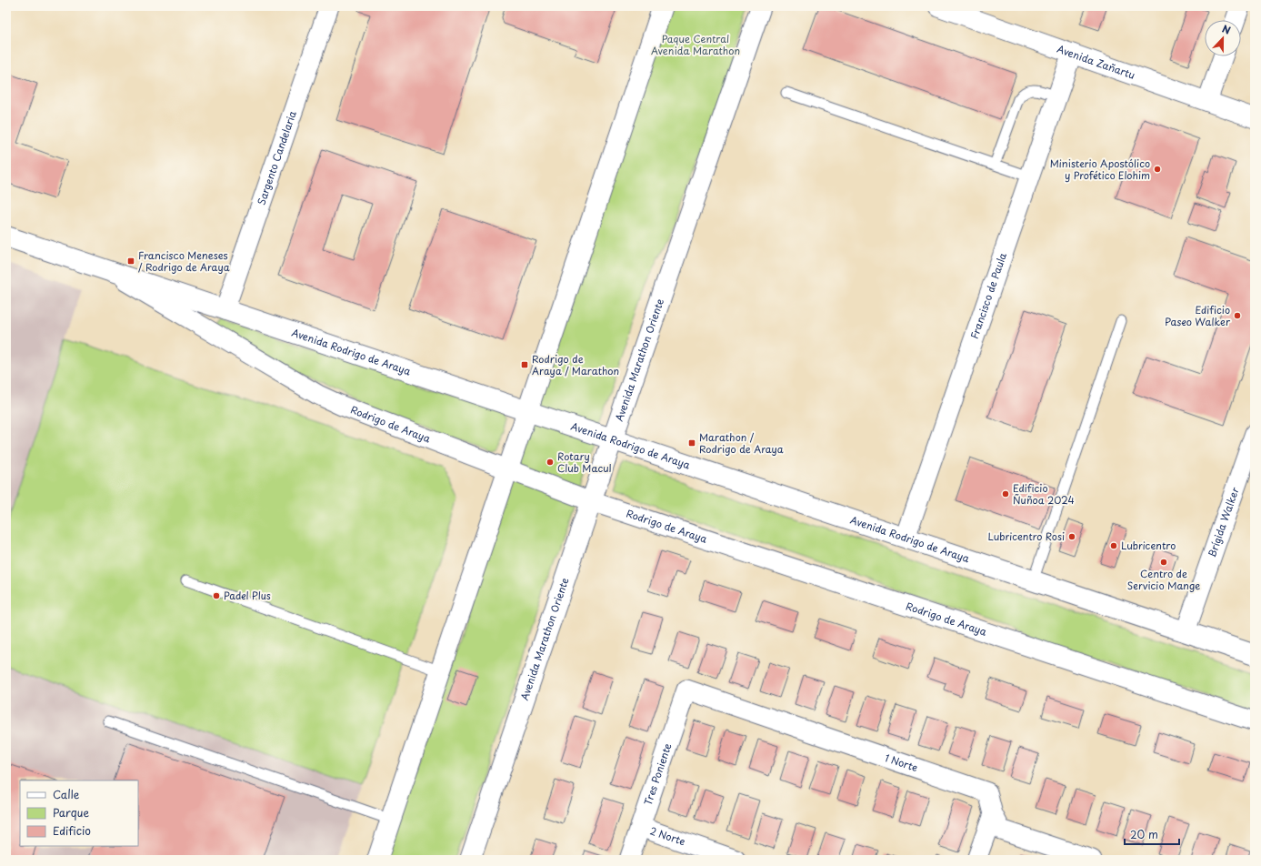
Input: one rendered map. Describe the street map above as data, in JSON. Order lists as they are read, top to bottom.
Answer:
{
  "streets": {
    "main road": ["Avenida Rodrigo de Araya", "Avenida Marathon Oriente"],
    "street": [
      "Avenida Zañartu",
      "Sargento Candelaria",
      "Francisco de Paula",
      "Rodrigo de Araya",
      "Brígida Walker",
      "1 Norte",
      "Tres Poniente",
      "2 Norte"
    ]
  },
  "crossings": [
    ["Avenida Zañartu", "Francisco de Paula"],
    ["Sargento Candelaria", "Avenida Rodrigo de Araya"],
    ["Francisco de Paula", "Avenida Rodrigo de Araya"],
    ["Avenida Rodrigo de Araya", "Avenida Marathon Oriente"],
    ["Avenida Rodrigo de Araya", "Rodrigo de Araya"],
    ["Avenida Rodrigo de Araya", "Brígida Walker"],
    ["Avenida Marathon Oriente", "Rodrigo de Araya"],
    ["1 Norte", "Tres Poniente"],
    ["Tres Poniente", "2 Norte"]
  ],
  "parks": ["Paque Central Avenida Marathon"],
  "places": {
    "other": [
      "Ministerio Apostólico y Profético Elohim",
      "Edificio Paseo Walker",
      "Rotary Club Macul",
      "Edificio Ñuñoa 2024",
      "Lubricentro Rosi",
      "Lubricentro",
      "Centro de Servicio Mange",
      "Padel Plus"
    ],
    "transit": ["Francisco Meneses / Rodrigo de Araya", "Rodrigo de Araya / Marathon", "Marathon / Rodrigo de Araya"]
  },
  "legend": ["Calle", "Parque", "Edificio"],
  "scale_bar": "20 m",
  "north": "top"
}
